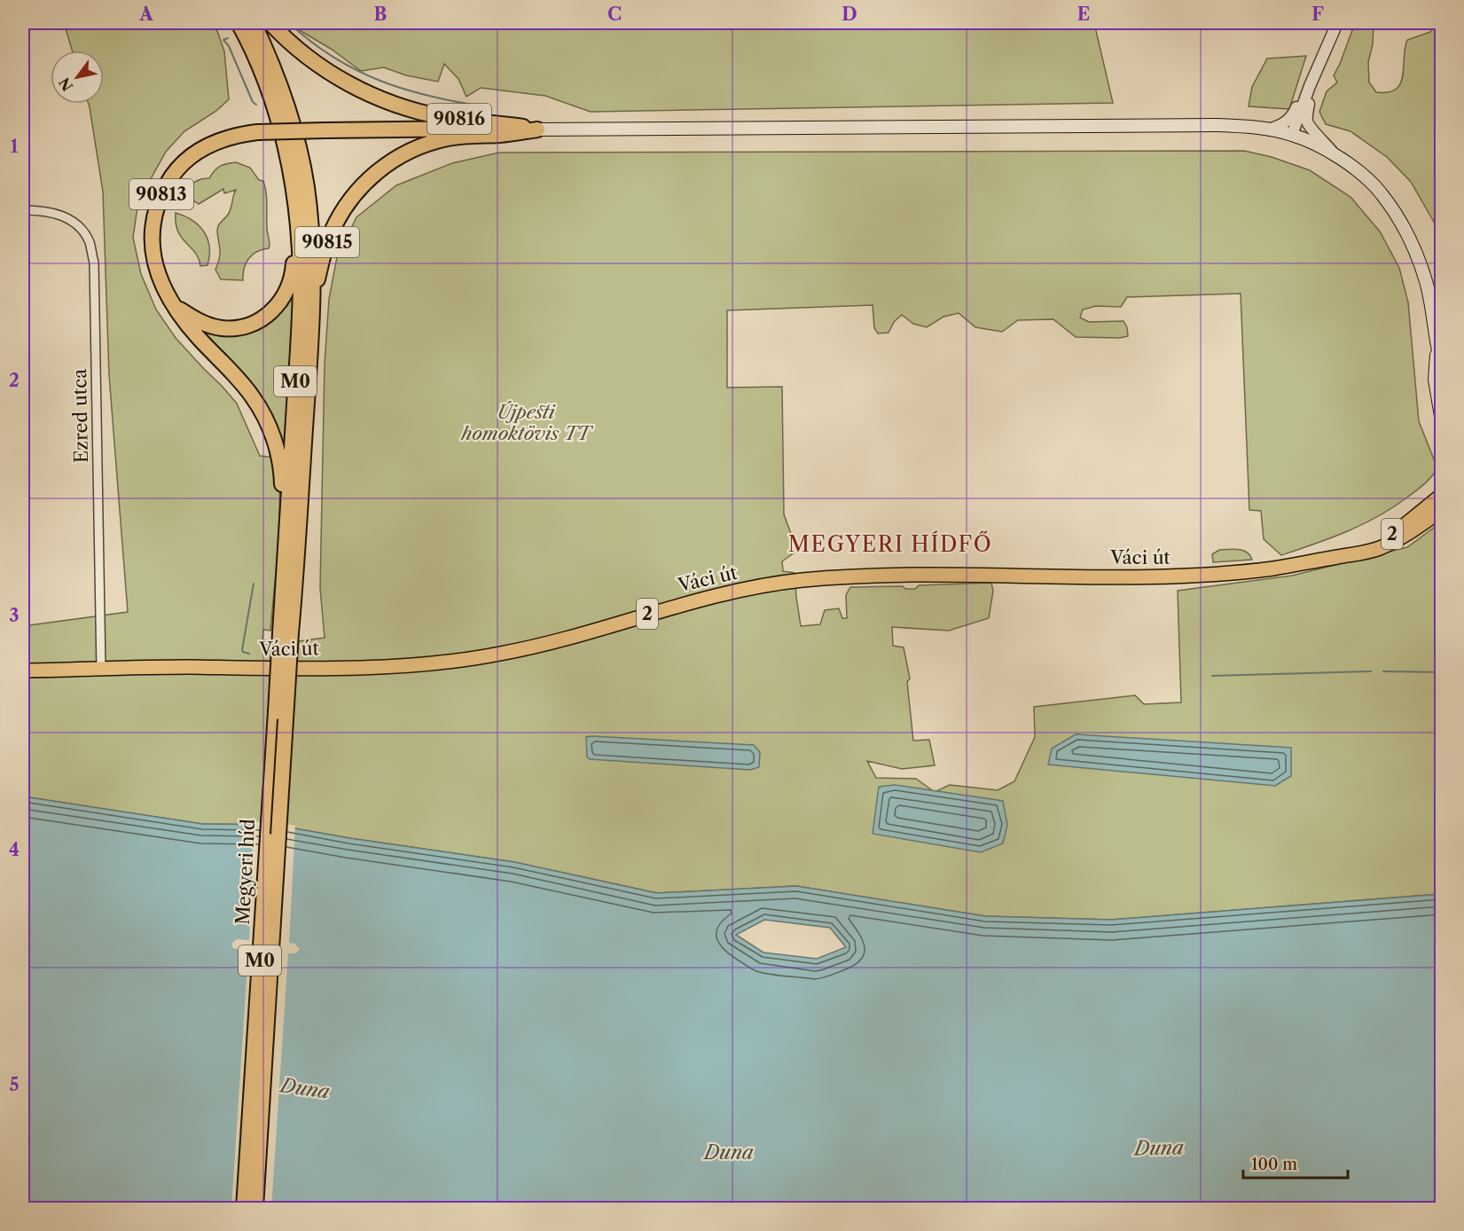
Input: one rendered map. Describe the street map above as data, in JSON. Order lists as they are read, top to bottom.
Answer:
{
  "streets": {
    "highway": [
      "90816",
      "90813",
      "90815",
      "M0",
      "Megyeri híd"
    ],
    "main road": ["2", "Váci út"],
    "street": ["Ezred utca"]
  },
  "crossings": [
    ["90816", "90813"],
    ["90816", "90815"],
    ["90813", "90815"],
    ["90813", "M0"],
    ["90815", "M0"],
    ["M0", "Megyeri híd"],
    ["Ezred utca", "Váci út"]
  ],
  "districts": ["MEGYERI HÍDFŐ"],
  "water": ["Duna"],
  "parks": ["Újpesti homoktövis TT"],
  "scale_bar": "100 m",
  "north": "bottom left",
  "grid": {
    "columns": [
      "A",
      "B",
      "C",
      "D",
      "E",
      "F"
    ],
    "rows": [
      "1",
      "2",
      "3",
      "4",
      "5"
    ]
  }
}
